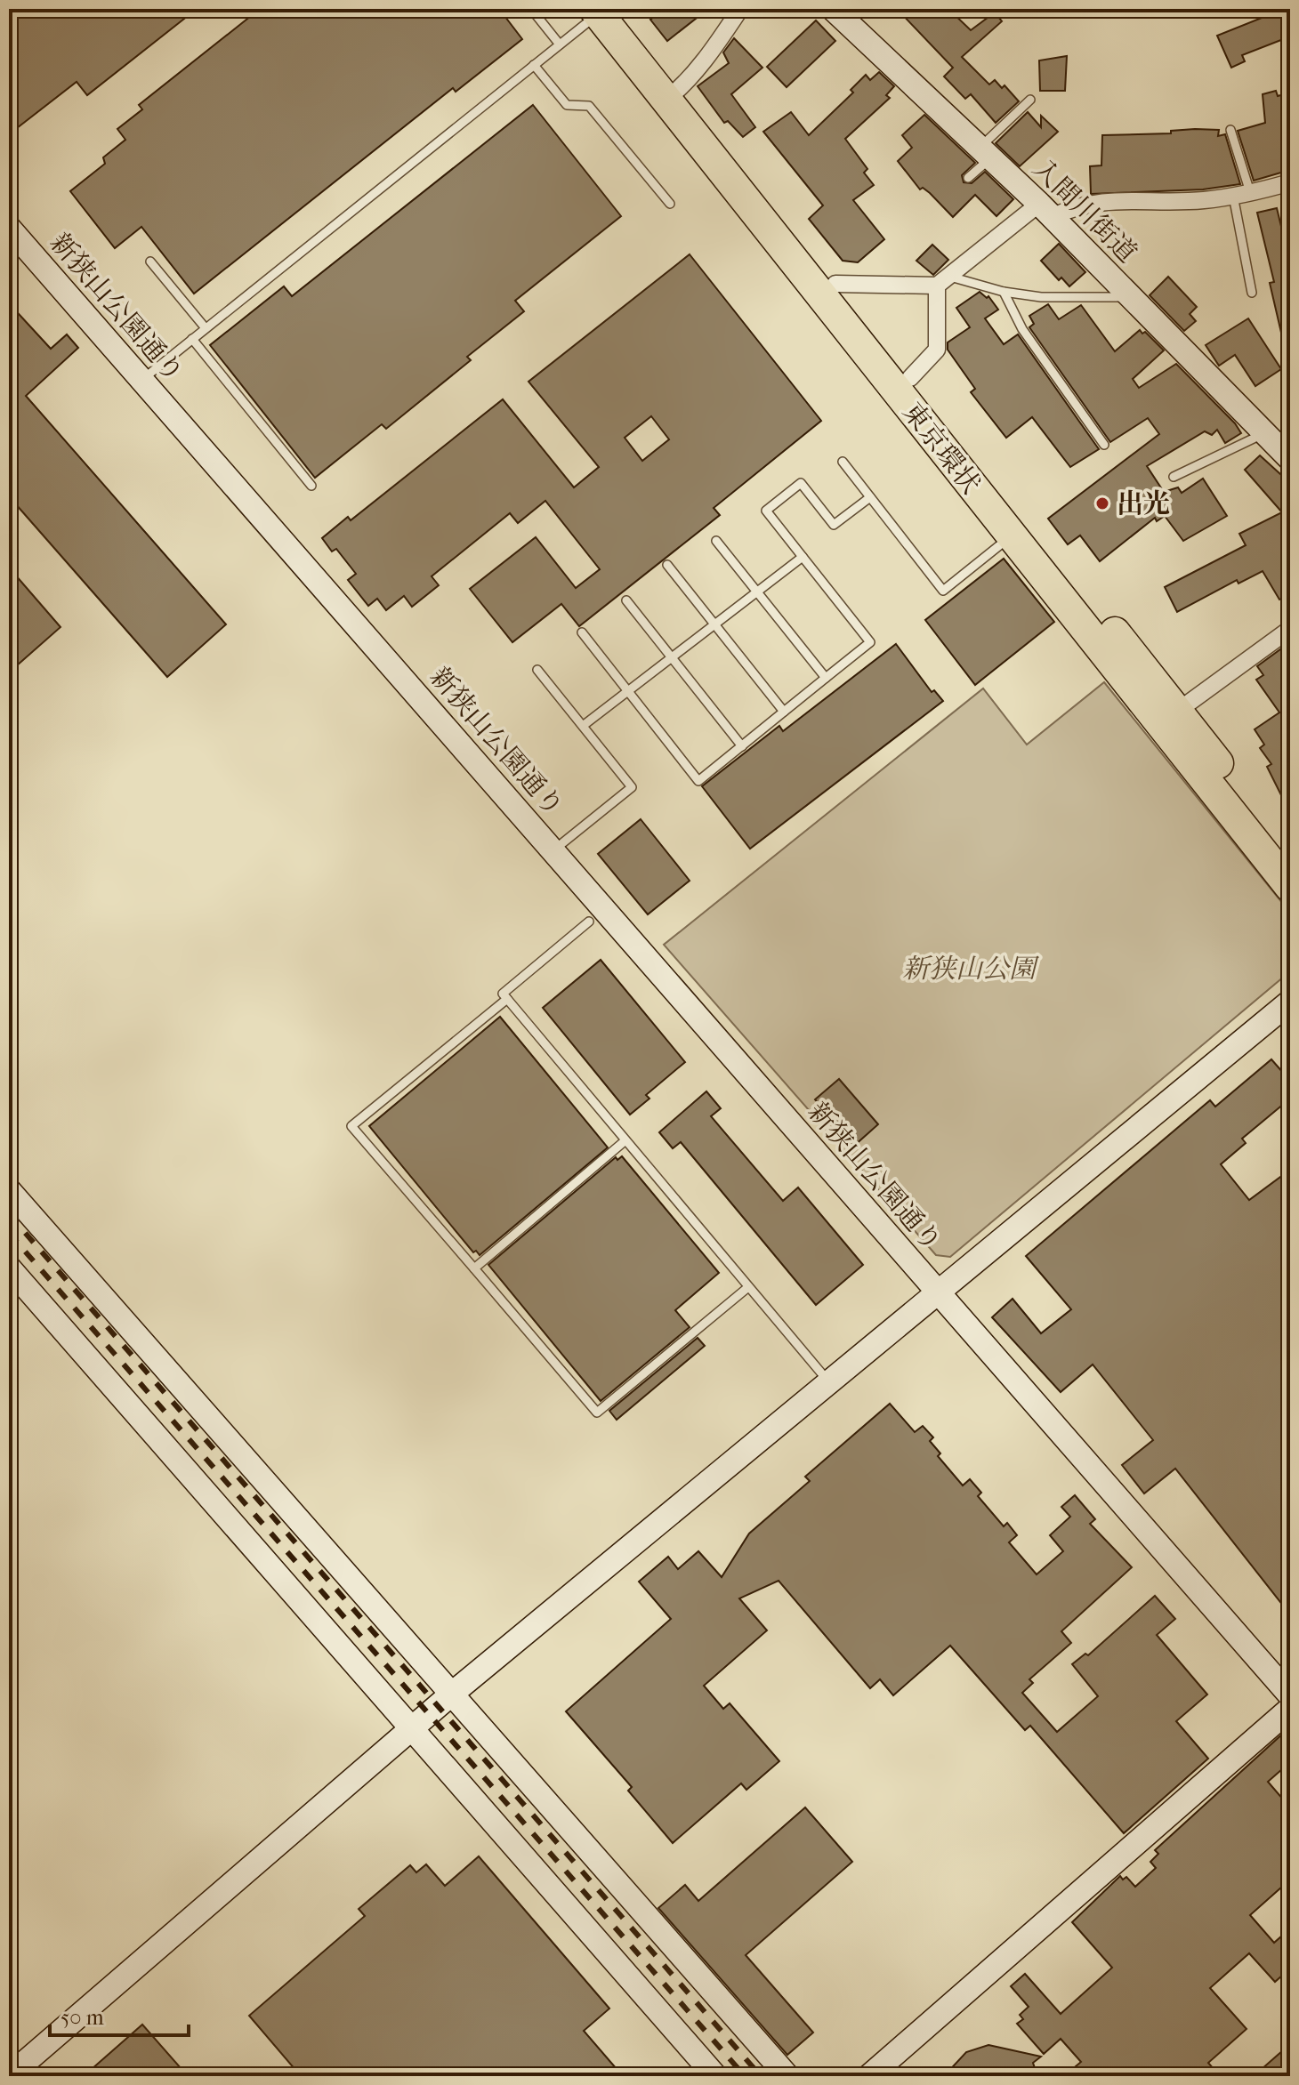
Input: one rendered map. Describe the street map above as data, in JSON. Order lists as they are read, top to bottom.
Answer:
{
  "streets": {
    "highway": ["東京環状"],
    "street": ["入間川街道", "新狭山公園通り"]
  },
  "parks": ["新狭山公園"],
  "places": ["出光"],
  "scale_bar": "50 m"
}
